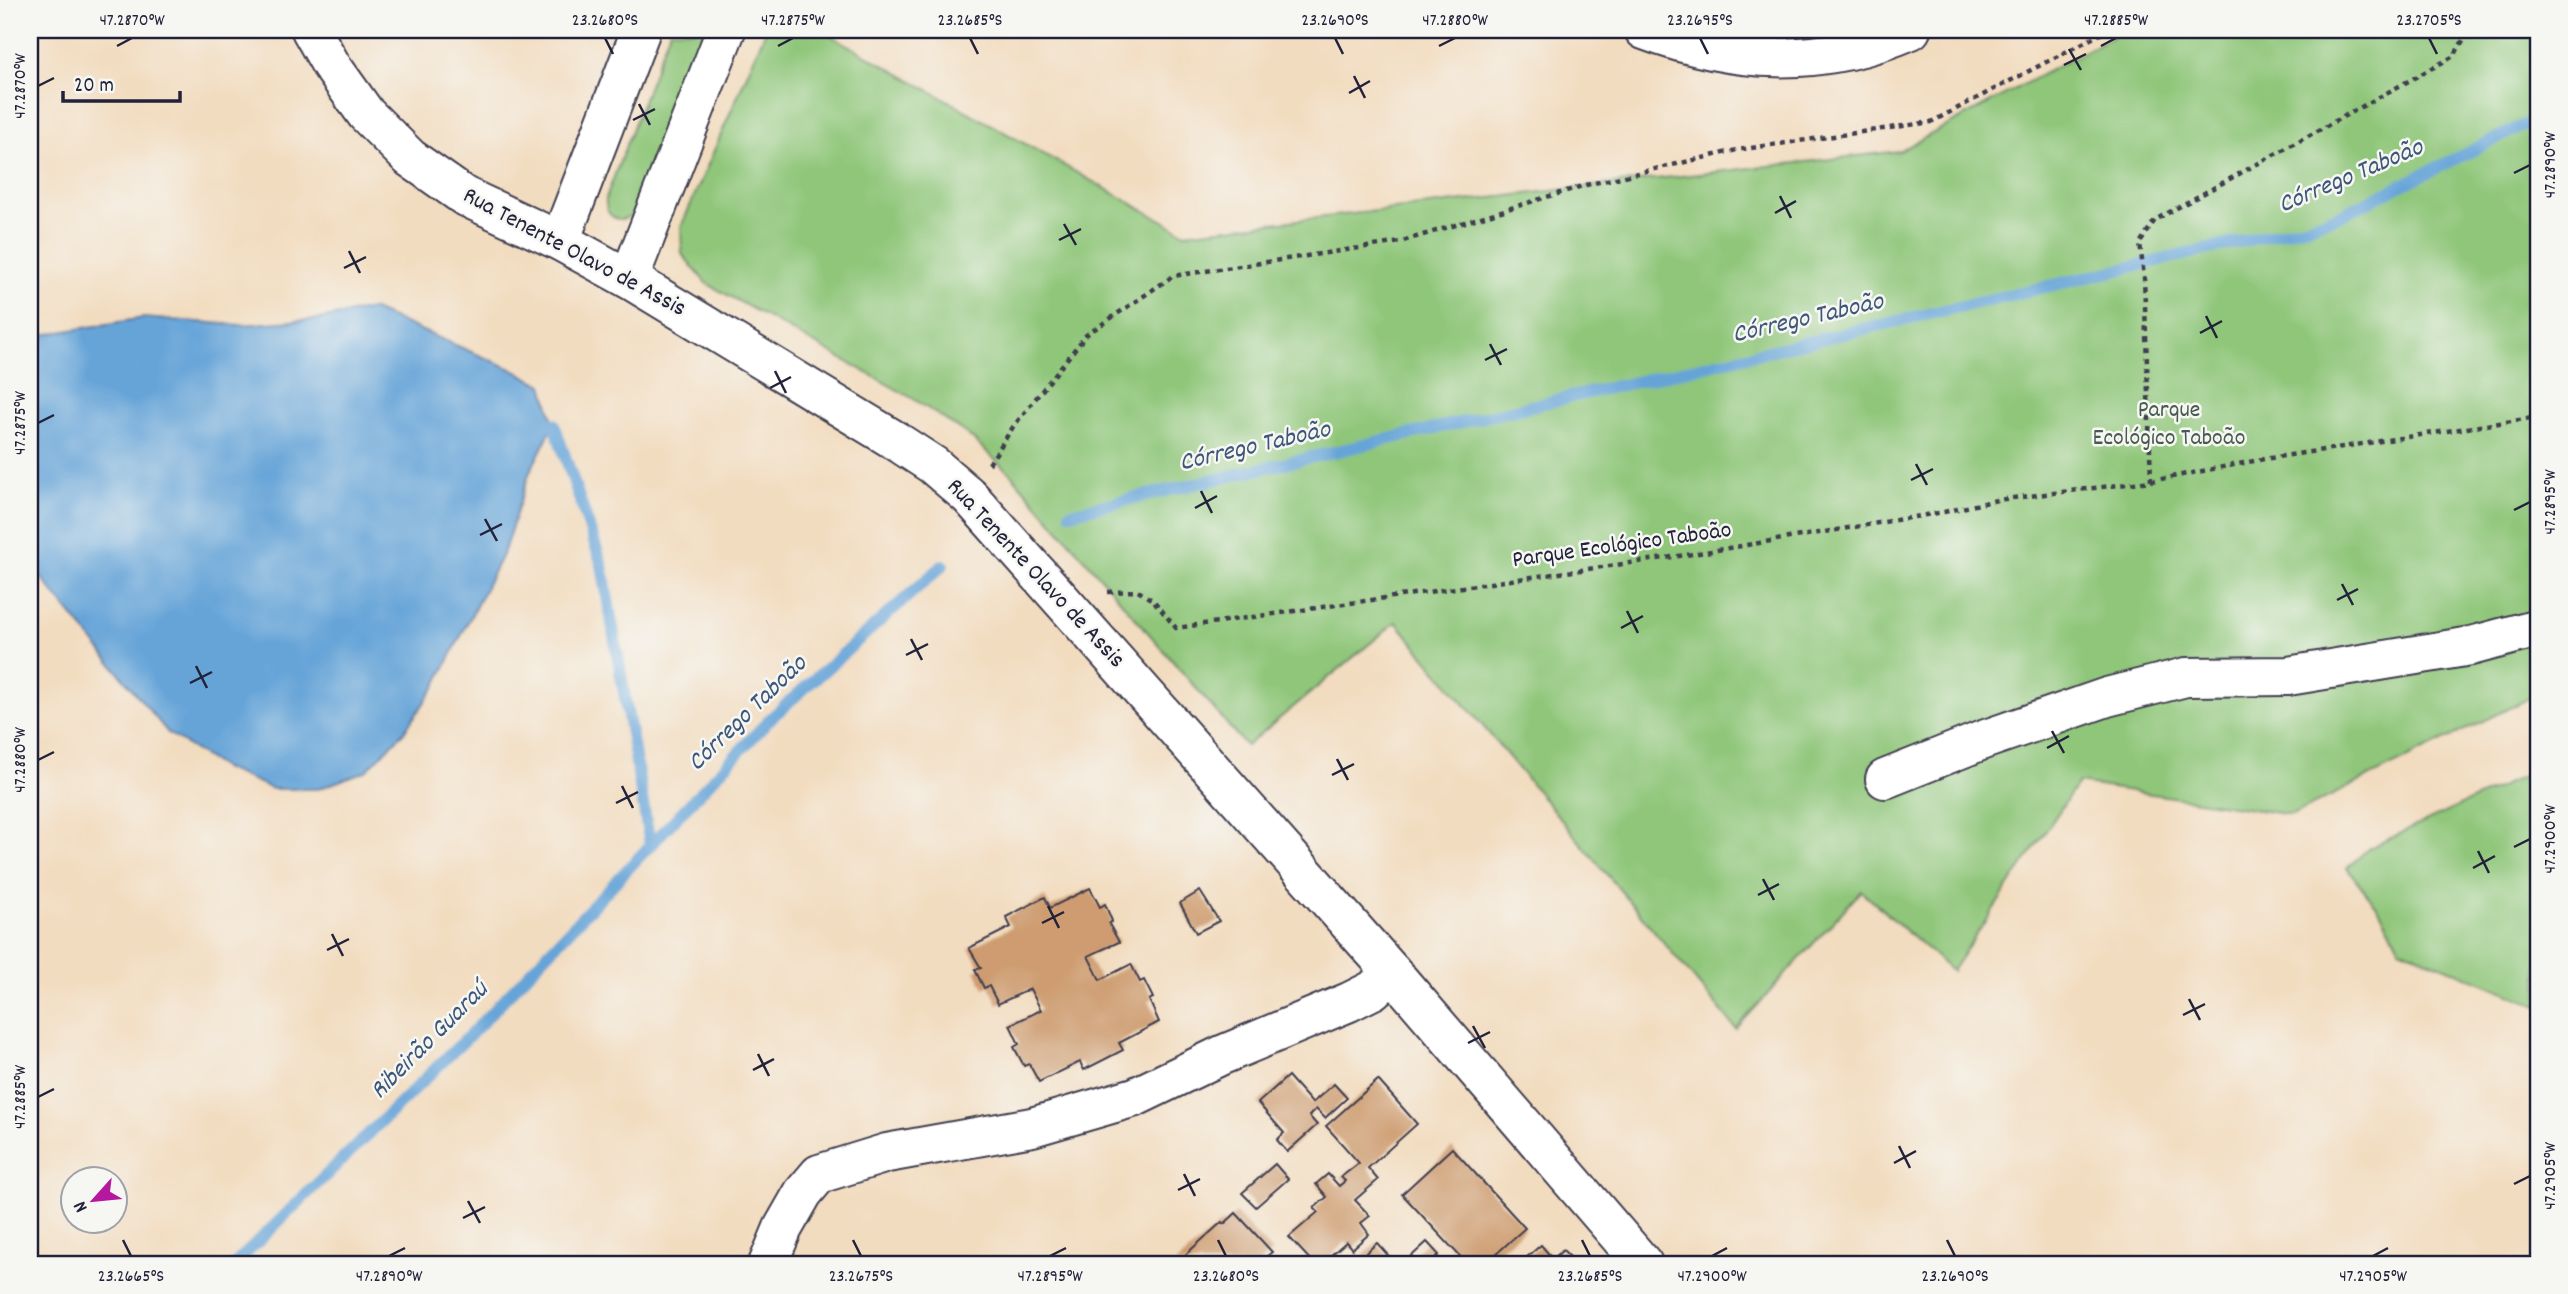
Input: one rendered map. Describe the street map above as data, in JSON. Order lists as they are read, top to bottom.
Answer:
{
  "streets": {
    "street": ["Rua Tenente Olavo de Assis"],
    "path": ["Parque Ecológico Taboão"]
  },
  "crossings": [
    ["Rua Tenente Olavo de Assis", "Parque Ecológico Taboão"]
  ],
  "water": ["Córrego Taboão", "Ribeirão Guaraú"],
  "parks": ["Parque Ecológico Taboão"],
  "scale_bar": "20 m",
  "north": "bottom left",
  "coordinates": [
    "47.2870°W",
    "23.2680°S",
    "47.2875°W",
    "23.2685°S",
    "23.2690°S",
    "47.2880°W",
    "23.2695°S",
    "47.2885°W",
    "23.2705°S",
    "47.2890°W",
    "47.2895°W",
    "47.2900°W",
    "47.2905°W",
    "23.2665°S",
    "23.2675°S"
  ]
}
